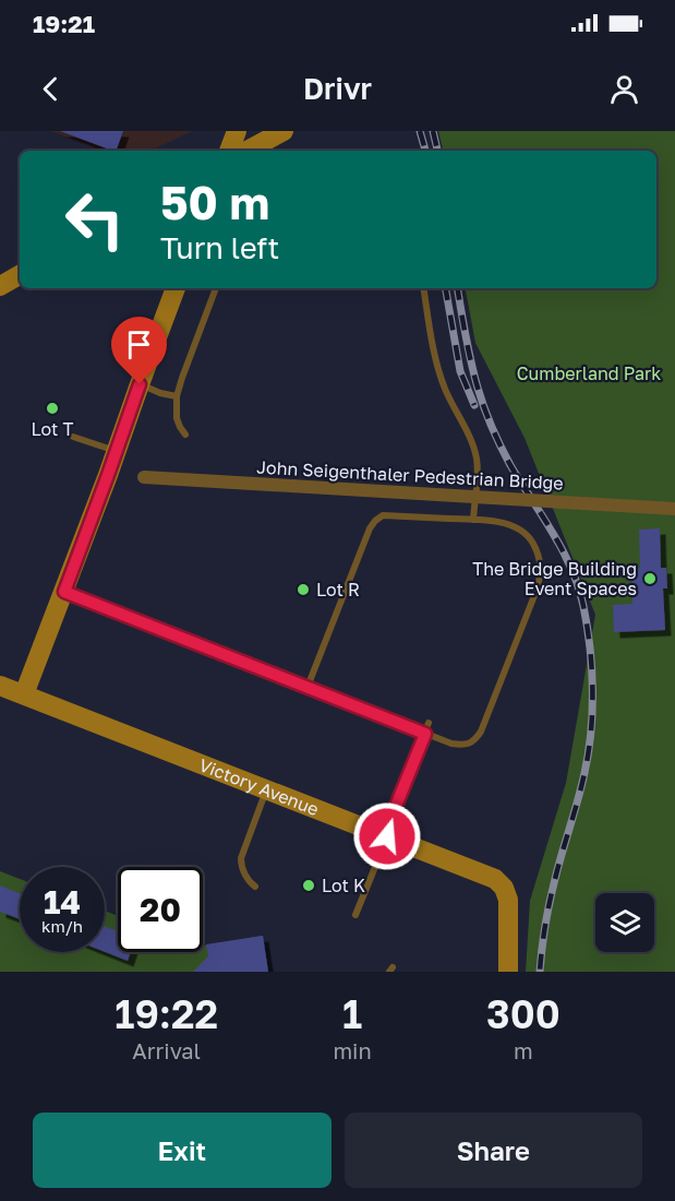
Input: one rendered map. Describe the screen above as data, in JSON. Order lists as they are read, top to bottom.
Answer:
{
  "streets": {
    "street": ["John Seigenthaler Pedestrian Bridge", "Victory Avenue"]
  },
  "parks": ["Cumberland Park"],
  "places": [
    "Lot T",
    "The Bridge Building Event Spaces",
    "Lot R",
    "Lot K"
  ],
  "page": {
    "status": "19:21",
    "header": "Drivr",
    "turn": ["50 m", "Turn left"],
    "speed": "14 km/h",
    "limit": "20",
    "eta": [
      "19:22",
      "Arrival",
      "1",
      "min",
      "300",
      "m"
    ],
    "buttons": ["Exit", "Share"]
  }
}
